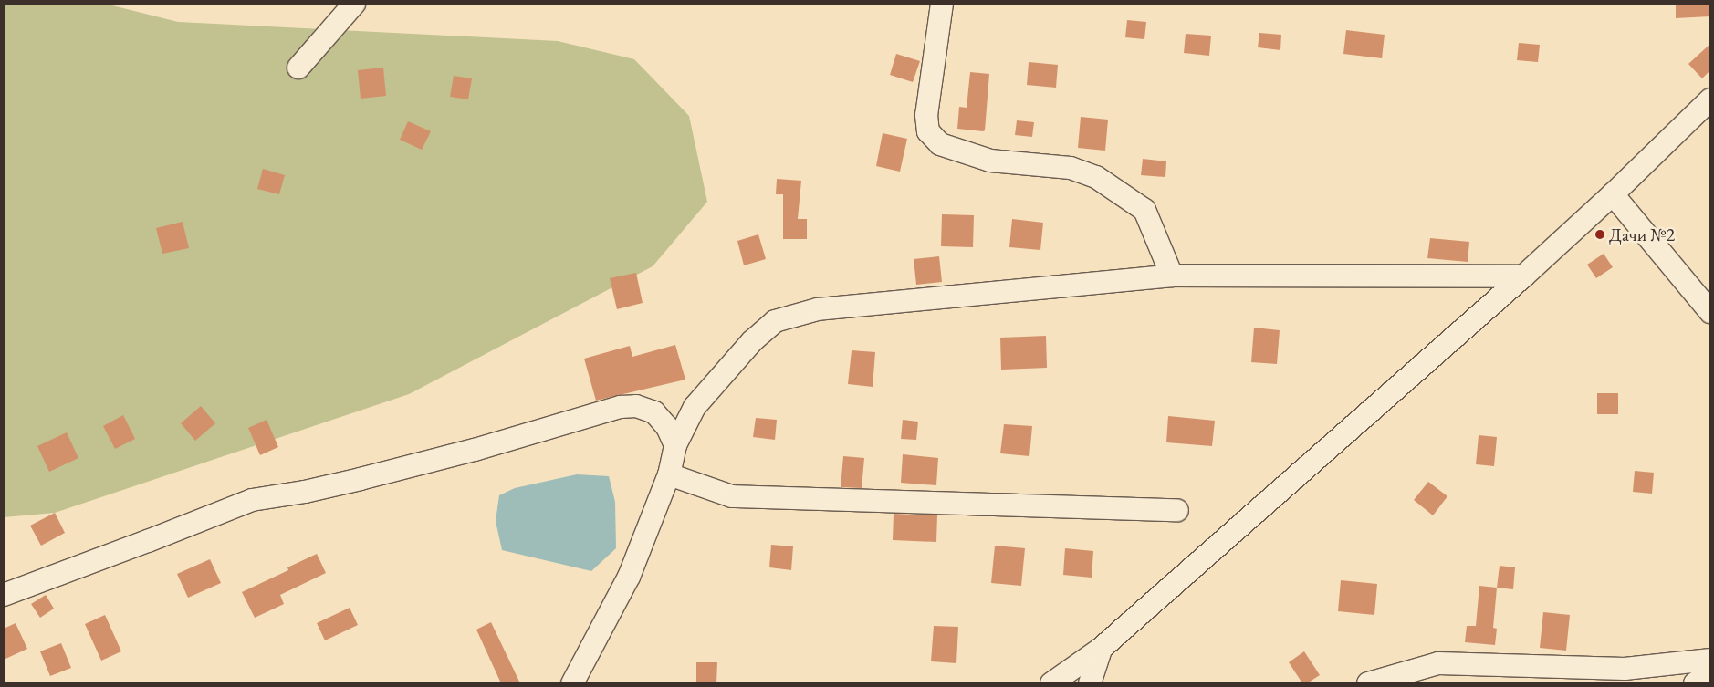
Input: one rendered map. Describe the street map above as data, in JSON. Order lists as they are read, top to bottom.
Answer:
{
  "places": ["Дачи №2"]
}
